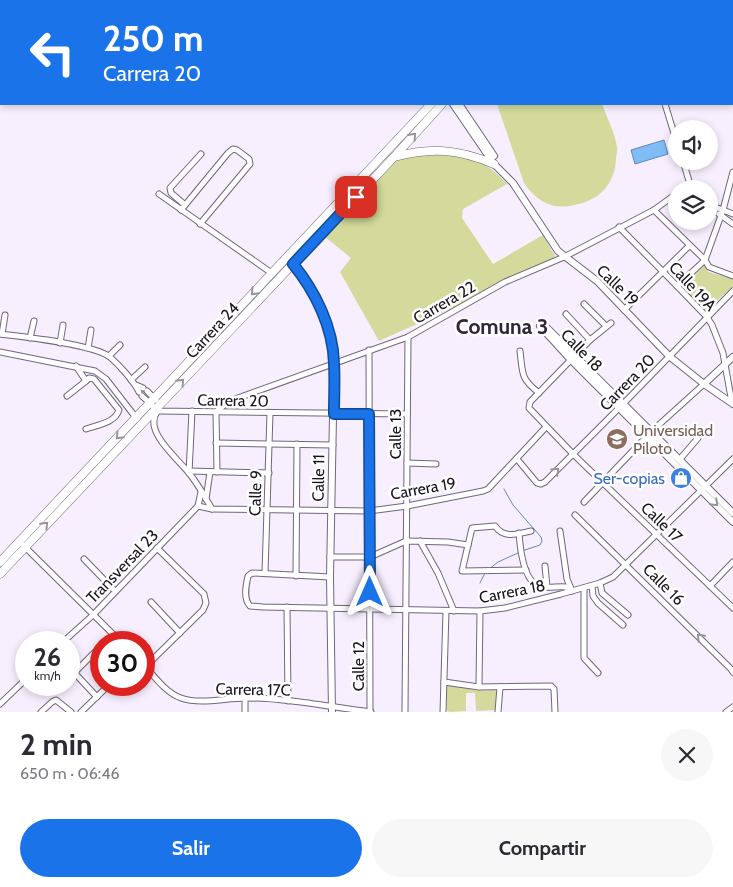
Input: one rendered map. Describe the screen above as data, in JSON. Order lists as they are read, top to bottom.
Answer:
{
  "streets": {
    "main road": ["Carrera 24"],
    "street": [
      "Calle 19",
      "Calle 19A",
      "Carrera 22",
      "Calle 18",
      "Carrera 20",
      "Calle 13",
      "Calle 11",
      "Carrera 19",
      "Calle 9",
      "Calle 17",
      "Transversal 23",
      "Calle 16",
      "Carrera 18",
      "Calle 12",
      "Carrera 17C"
    ]
  },
  "crossings": [
    ["Calle 19", "Calle 19A"],
    ["Calle 19", "Carrera 22"],
    ["Calle 19", "Carrera 20"],
    ["Calle 19A", "Carrera 22"],
    ["Calle 19A", "Carrera 20"],
    ["Carrera 22", "Carrera 20"],
    ["Carrera 22", "Calle 13"],
    ["Carrera 22", "Calle 11"],
    ["Carrera 22", "Calle 12"],
    ["Carrera 24", "Carrera 20"],
    ["Carrera 24", "Calle 11"],
    ["Calle 18", "Carrera 20"],
    ["Calle 18", "Carrera 18"],
    ["Carrera 20", "Calle 13"],
    ["Carrera 20", "Calle 11"],
    ["Carrera 20", "Carrera 19"],
    ["Carrera 20", "Calle 9"],
    ["Carrera 20", "Calle 17"],
    ["Carrera 20", "Calle 12"],
    ["Calle 13", "Carrera 19"],
    ["Calle 13", "Carrera 18"],
    ["Calle 11", "Carrera 19"],
    ["Calle 11", "Carrera 18"],
    ["Calle 11", "Carrera 17C"],
    ["Carrera 19", "Calle 9"],
    ["Carrera 19", "Calle 12"],
    ["Calle 9", "Carrera 18"],
    ["Calle 17", "Carrera 18"],
    ["Calle 16", "Carrera 18"],
    ["Carrera 18", "Calle 12"],
    ["Calle 12", "Carrera 17C"]
  ],
  "one_way": ["Calle 16"],
  "districts": ["Comuna 3"],
  "places": {
    "school or university": ["Universidad Piloto"],
    "shop": ["Ser-copias"]
  },
  "page": {
    "turn": ["250 m", "Carrera 20"],
    "speed": "26 km/h",
    "limit": "30",
    "heading": ["2 min", "650 m · 06:46"],
    "buttons": ["Salir", "Compartir"]
  }
}
